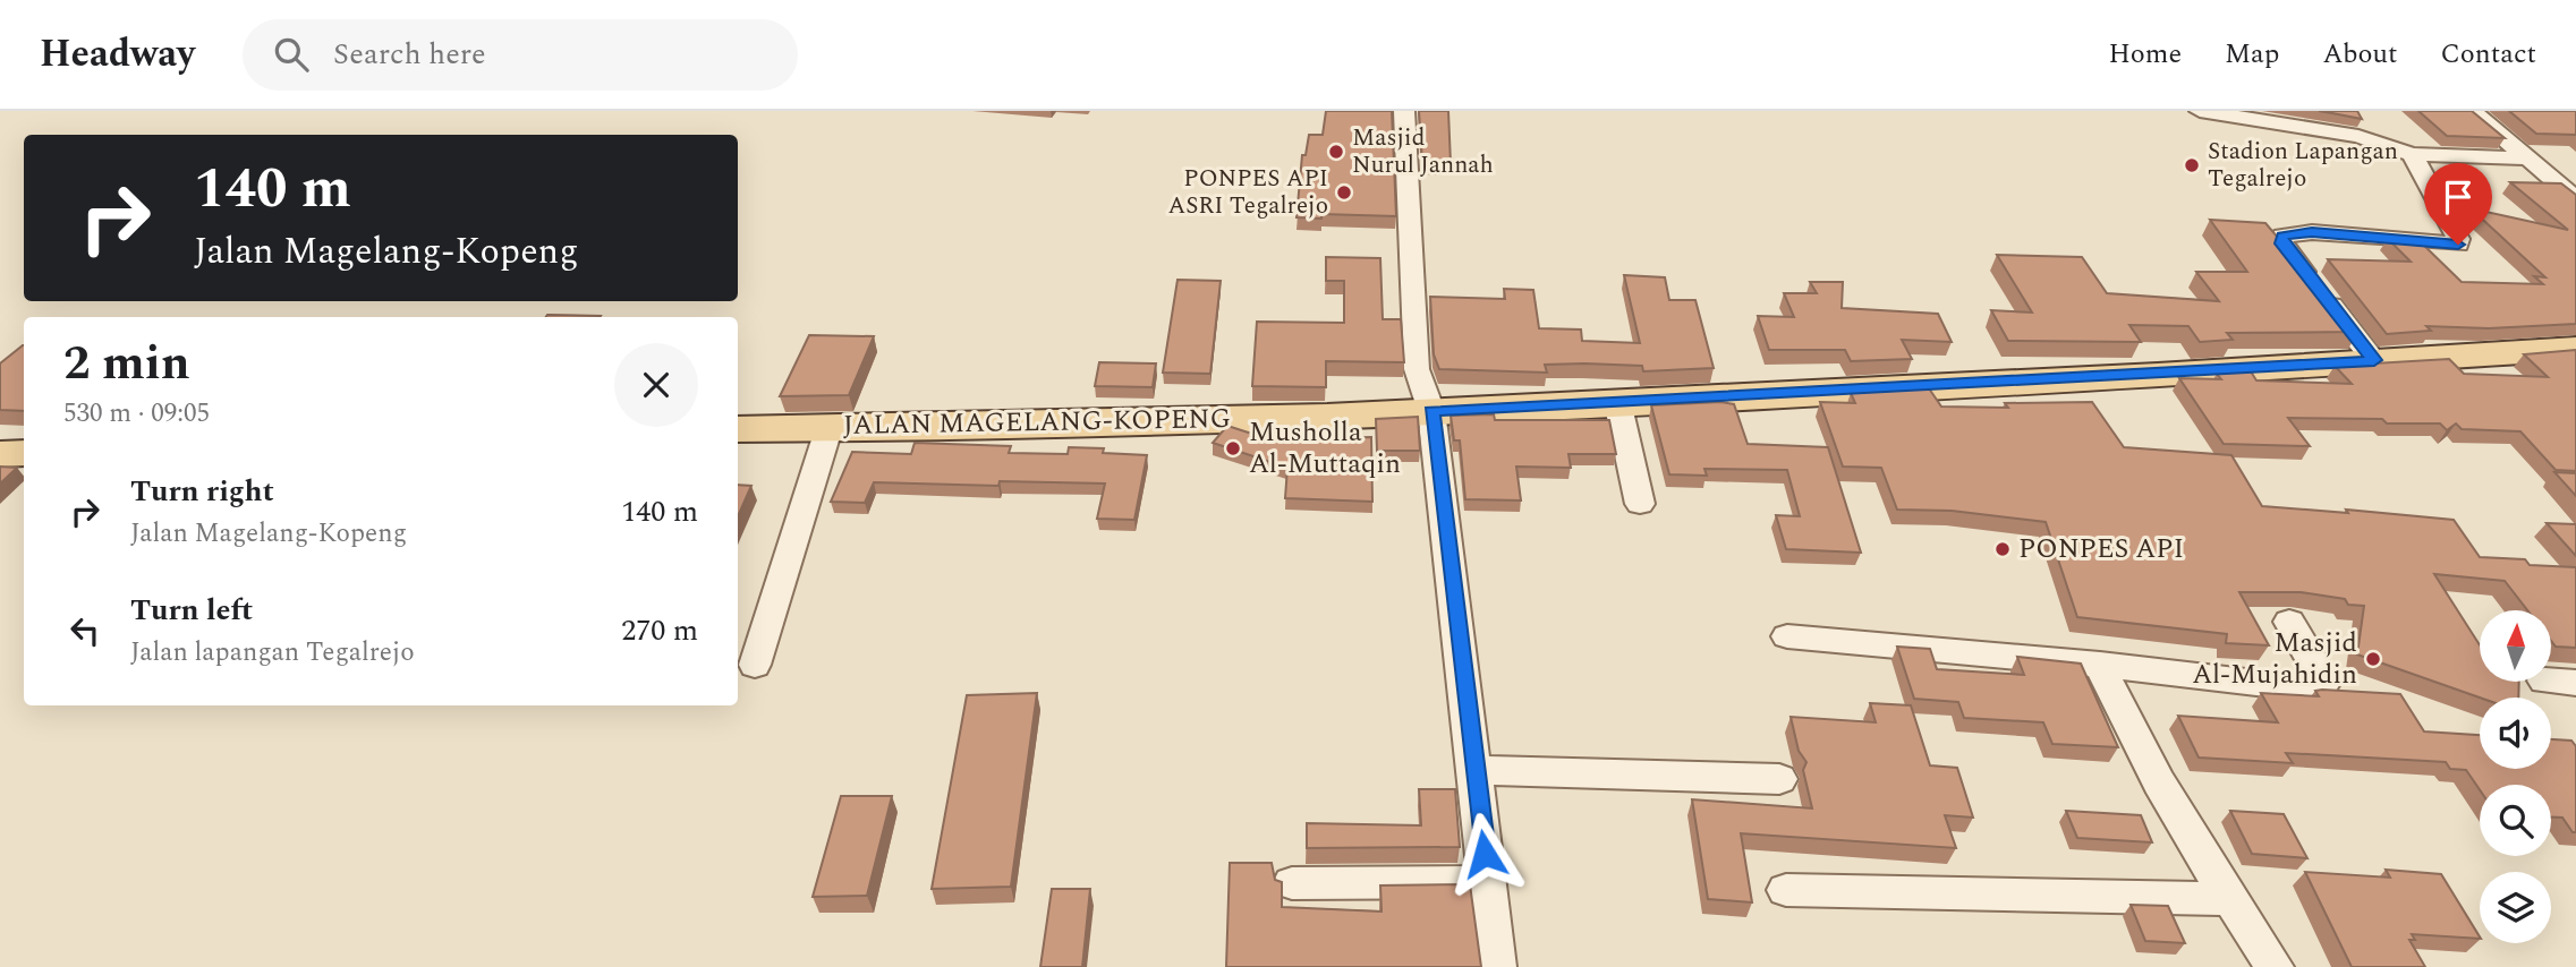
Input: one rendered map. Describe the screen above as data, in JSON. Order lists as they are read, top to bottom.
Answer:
{
  "streets": {
    "main road": ["JALAN MAGELANG-KOPENG"]
  },
  "places": [
    "Masjid Nurul Jannah",
    "Stadion Lapangan Tegalrejo",
    "PONPES API ASRI Tegalrejo",
    "Musholla Al-Muttaqin",
    "PONPES API",
    "Masjid Al-Mujahidin"
  ],
  "north": "top",
  "page": {
    "header": "Headway",
    "search": "Search here",
    "nav": [
      "Home",
      "Map",
      "About",
      "Contact"
    ],
    "turn": ["140 m", "Jalan Magelang-Kopeng"],
    "heading": ["2 min", "530 m · 09:05"],
    "list": [
      {
        "name": "Turn right",
        "note": "Jalan Magelang-Kopeng",
        "value": "140 m"
      },
      {
        "name": "Turn left",
        "note": "Jalan lapangan Tegalrejo",
        "value": "270 m"
      }
    ]
  }
}
